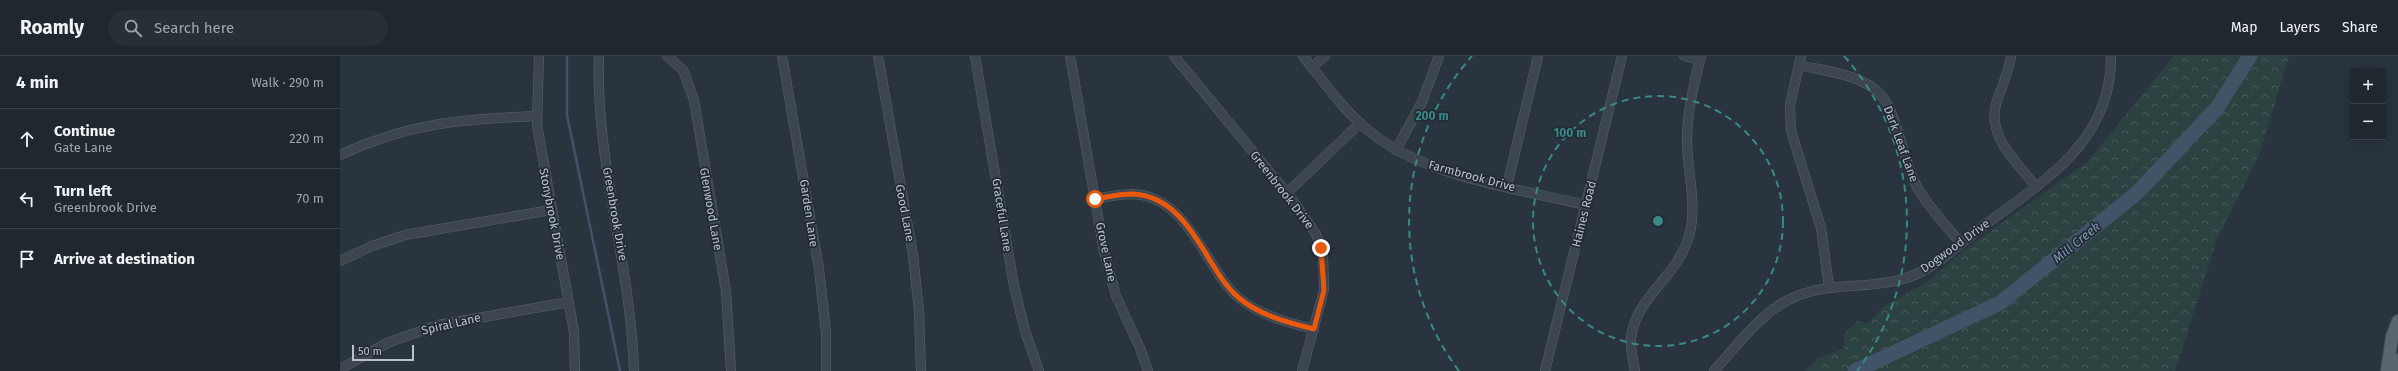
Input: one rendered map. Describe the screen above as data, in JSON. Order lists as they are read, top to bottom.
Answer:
{
  "streets": {
    "street": [
      "Dark Leaf Lane",
      "Farmbrook Drive",
      "Greenbrook Drive",
      "Glenwood Lane",
      "Garden Lane",
      "Good Lane",
      "Stonybrook Drive",
      "Haines Road",
      "Graceful Lane",
      "Dogwood Drive",
      "Grove Lane",
      "Spiral Lane"
    ]
  },
  "crossings": [
    ["Dark Leaf Lane", "Dogwood Drive"],
    ["Farmbrook Drive", "Haines Road"],
    ["Stonybrook Drive", "Spiral Lane"]
  ],
  "water": ["Mill Creek"],
  "scale_bar": "50 m",
  "page": {
    "header": "Roamly",
    "search": "Search here",
    "nav": ["Map", "Layers", "Share"],
    "heading": ["4 min", "Walk · 290 m"],
    "map_buttons": ["+", "−"],
    "list": [
      ["Continue", "Gate Lane", "220 m"],
      ["Turn left", "Greenbrook Drive", "70 m"],
      "Arrive at destination"
    ],
    "scale": "50 m"
  },
  "rings": ["200 m", "100 m"]
}
